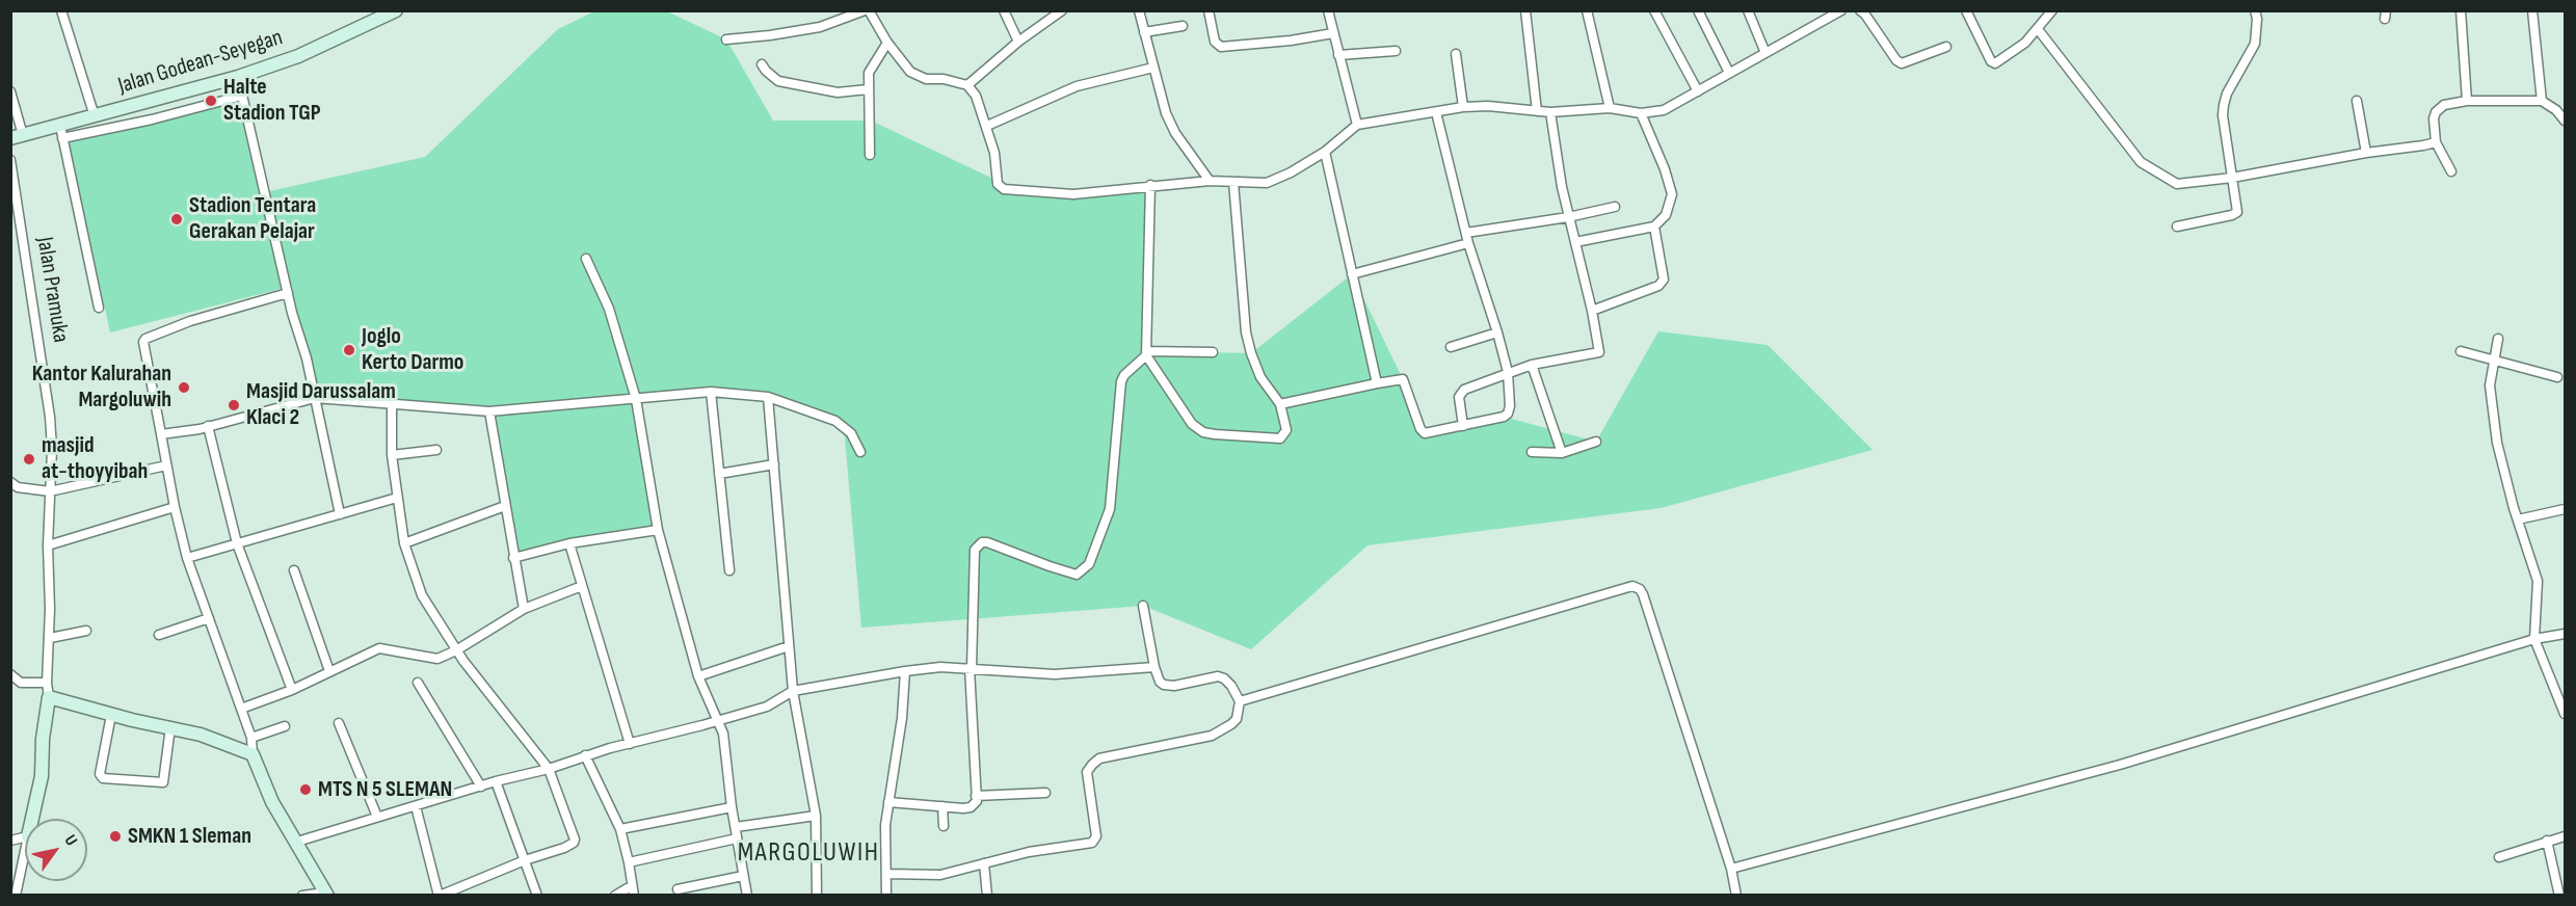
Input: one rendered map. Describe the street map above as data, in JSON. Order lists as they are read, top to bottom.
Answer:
{
  "streets": {
    "street": ["Jalan Godean-Seyegan", "Jalan Pramuka"]
  },
  "districts": ["MARGOLUWIH"],
  "places": [
    "Halte Stadion TGP",
    "Stadion Tentara Gerakan Pelajar",
    "Joglo Kerto Darmo",
    "Kantor Kalurahan Margoluwih",
    "Masjid Darussalam Klaci 2",
    "masjid at-thoyyibah",
    "MTS N 5 SLEMAN",
    "SMKN 1 Sleman"
  ],
  "north": "top right"
}
